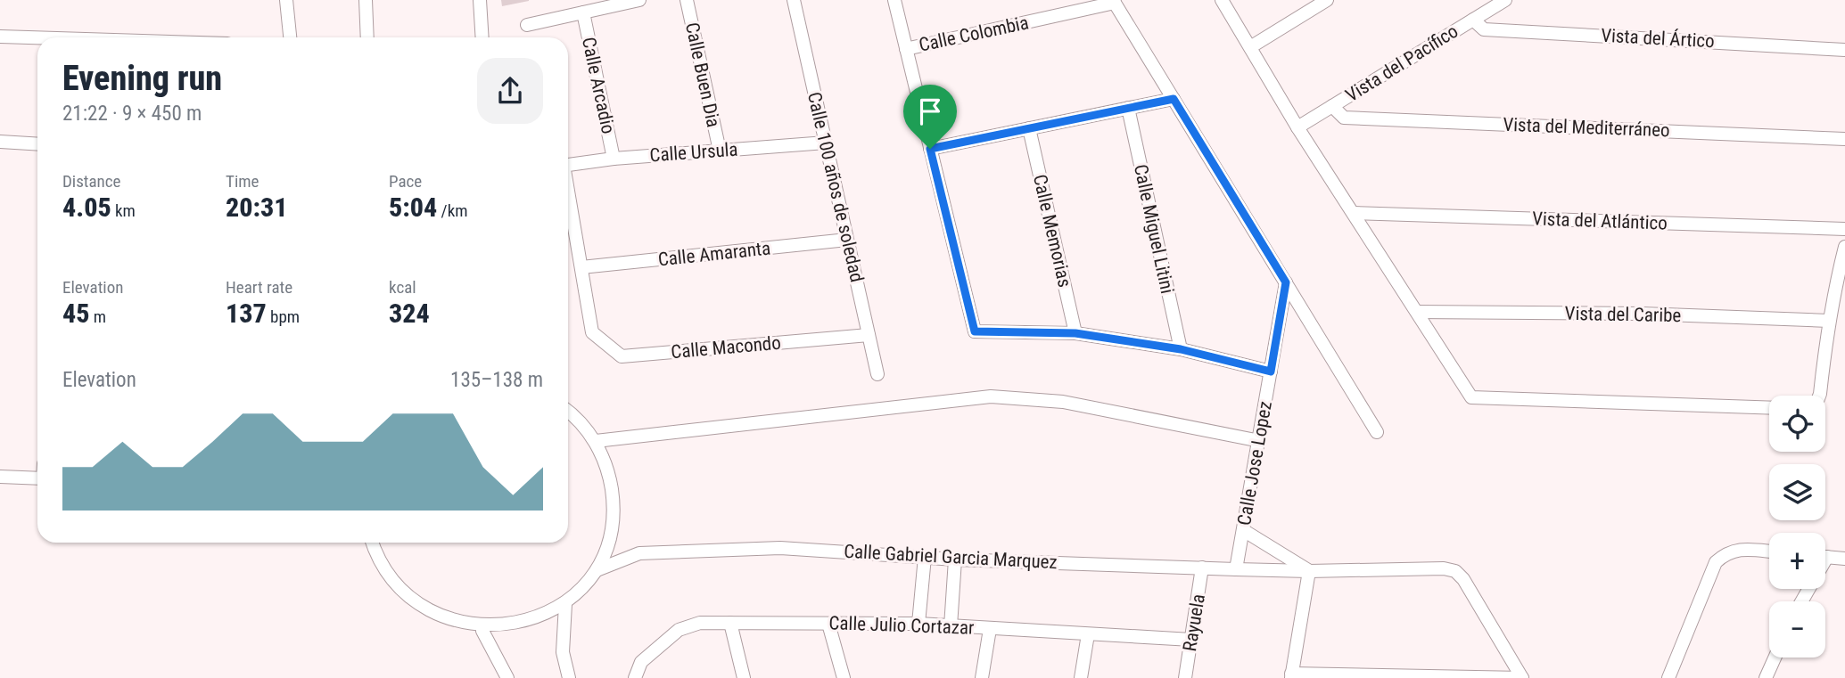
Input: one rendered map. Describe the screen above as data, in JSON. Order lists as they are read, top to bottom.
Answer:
{
  "streets": {
    "street": [
      "Calle Colombia",
      "Vista del Ártico",
      "Vista del Pacífico",
      "Calle Buen Dia",
      "Calle Arcadio",
      "Vista del Mediterráneo",
      "Calle Ursula",
      "Calle 100 años de soledad",
      "Vista del Atlántico",
      "Calle Miguel Litini",
      "Calle Memorias",
      "Calle Amaranta",
      "Vista del Caribe",
      "Calle Macondo",
      "Calle Jose Lopez",
      "Calle Gabriel Garcia Marquez",
      "Rayuela",
      "Calle Julio Cortazar"
    ]
  },
  "crossings": [
    ["Vista del Ártico", "Vista del Pacífico"],
    ["Vista del Pacífico", "Vista del Mediterráneo"],
    ["Calle Buen Dia", "Calle Ursula"],
    ["Calle Arcadio", "Calle Ursula"],
    ["Calle Ursula", "Calle 100 años de soledad"],
    ["Calle 100 años de soledad", "Calle Amaranta"],
    ["Calle 100 años de soledad", "Calle Macondo"],
    ["Calle Amaranta", "Calle Macondo"],
    ["Calle Jose Lopez", "Calle Gabriel Garcia Marquez"],
    ["Calle Gabriel Garcia Marquez", "Rayuela"],
    ["Rayuela", "Calle Julio Cortazar"]
  ],
  "page": {
    "heading": ["Evening run", "21:22 · 9 × 450 m"],
    "stats": [
      ["Distance", "4.05 km"],
      ["Time", "20:31"],
      ["Pace", "5:04 /km"],
      ["Elevation", "45 m"],
      ["Heart rate", "137 bpm"],
      ["kcal", "324"]
    ],
    "chart": ["Elevation", "135–138 m"],
    "map_buttons": ["+", "−"]
  }
}
